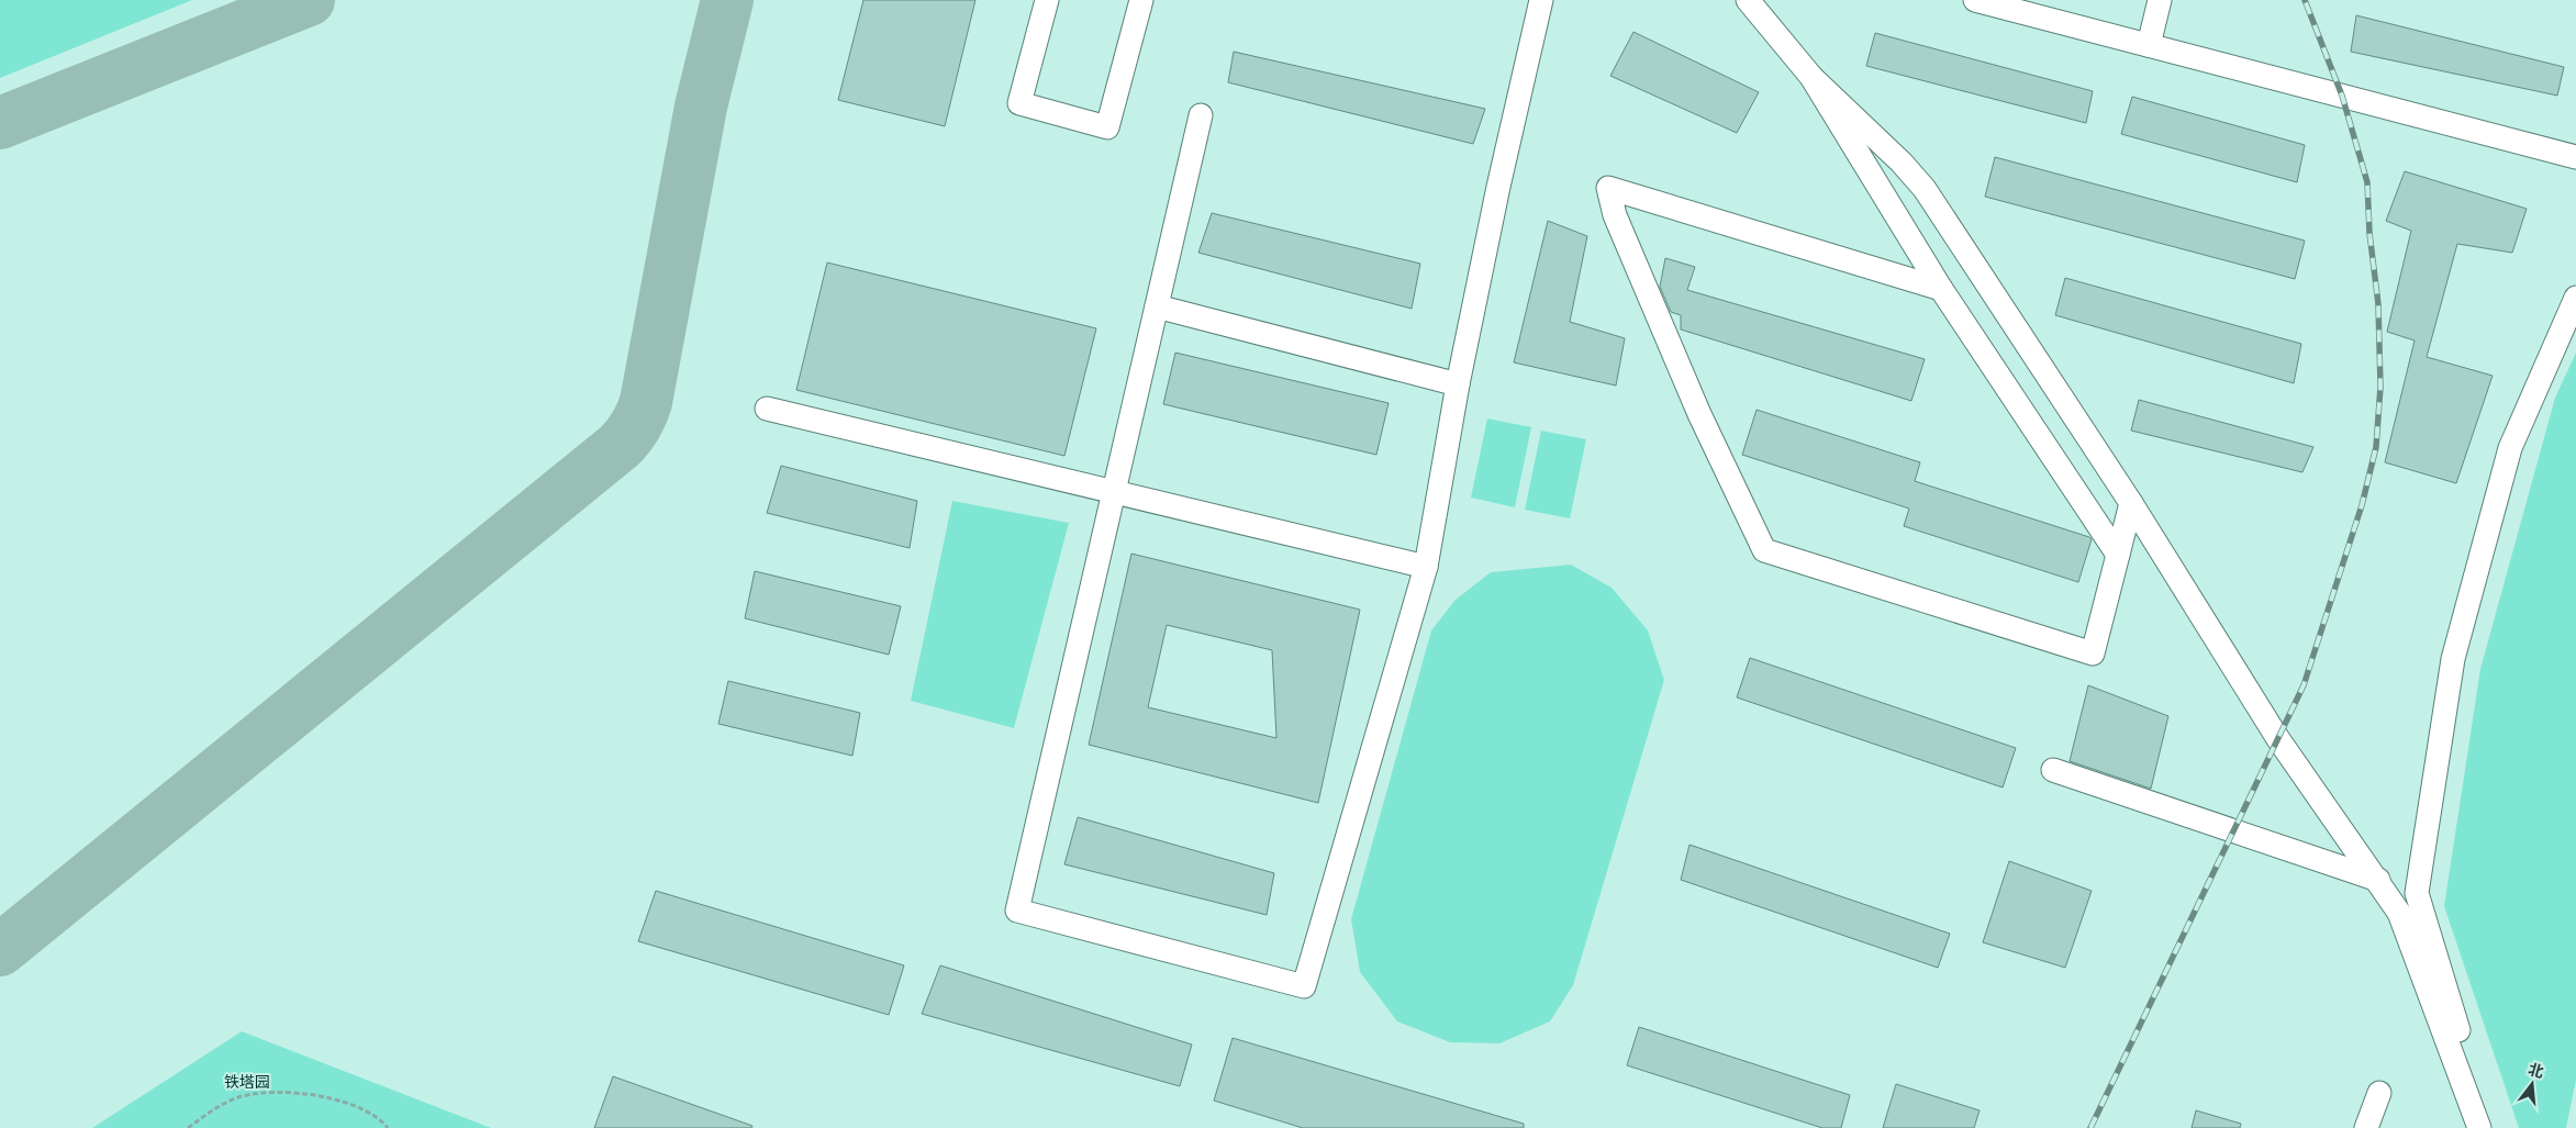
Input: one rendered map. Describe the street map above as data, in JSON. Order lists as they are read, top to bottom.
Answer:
{
  "parks": ["铁塔园"],
  "north": "top"
}
